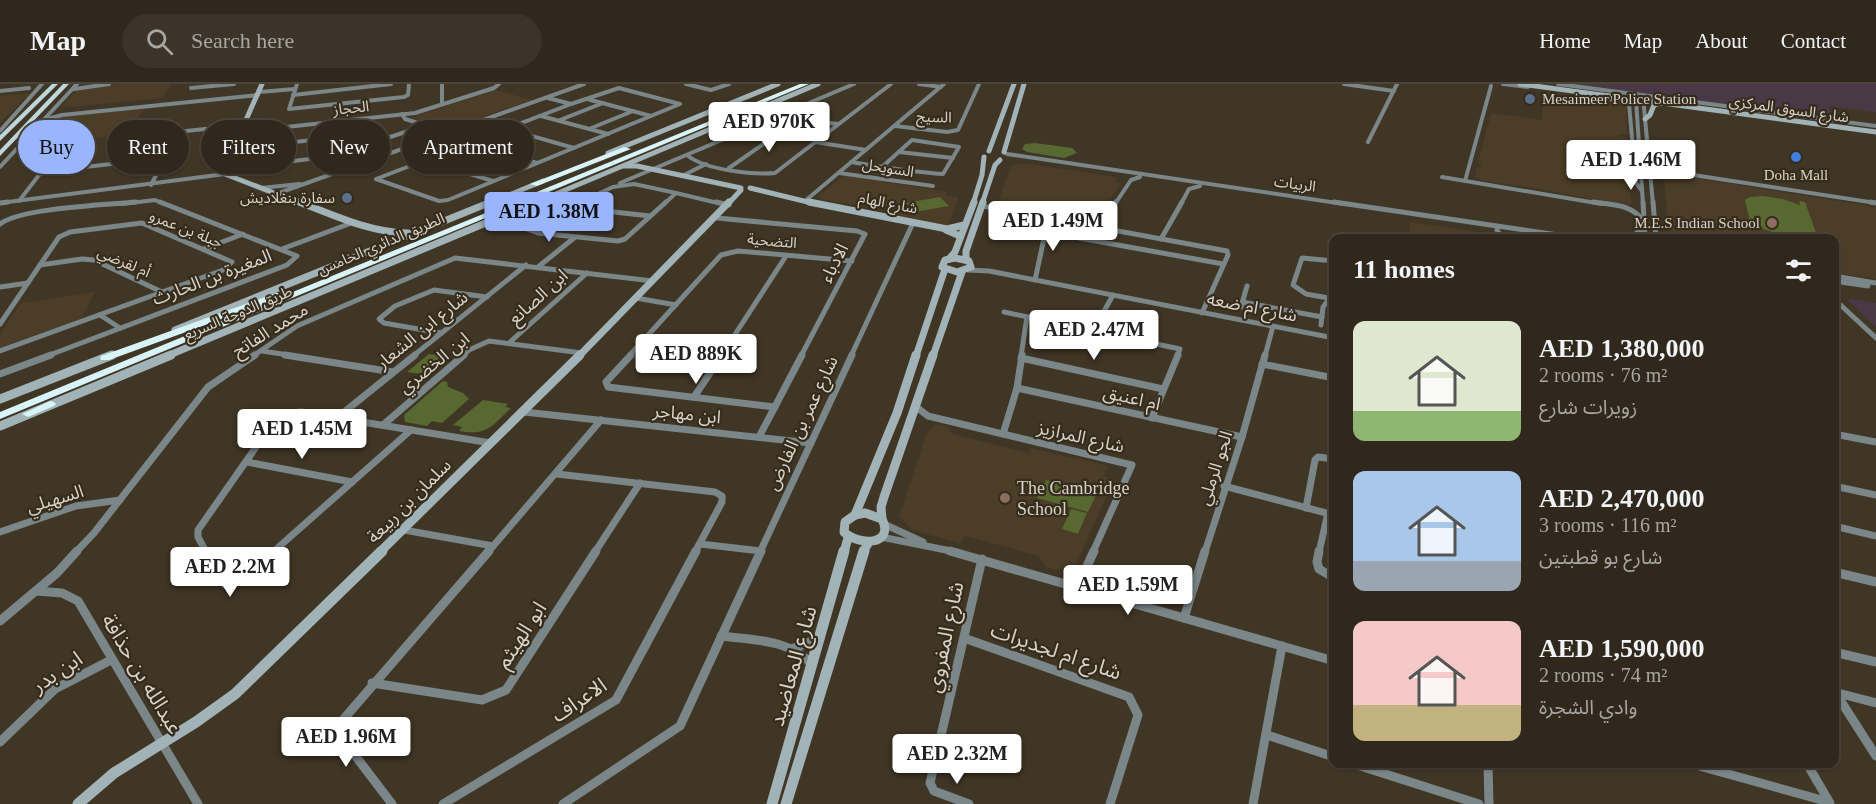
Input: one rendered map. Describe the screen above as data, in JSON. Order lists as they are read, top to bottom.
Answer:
{
  "streets": {
    "highway": ["الطريق الدائري الخامس"],
    "street": [
      "الحجاز",
      "شارع السوق المركزي",
      "السيج",
      "السويحل",
      "الربيات",
      "شارع الهام",
      "جبلة بن عمرو",
      "التضحية",
      "أم لقرضي",
      "الادباء",
      "المغيرة بن الحارث",
      "ابن الصانع",
      "شارع ام ضعه",
      "طريق الدوحة السريع",
      "محمد الفاتح",
      "شارع ابن الشعار",
      "ابن الخضري",
      "ام اعنيق",
      "ابن مهاجر",
      "شارع عمر بن الفارض",
      "شارع المرازيز",
      "الجو الرملي",
      "السهيلي",
      "سلمان بن ربيعة",
      "ابو الهيثم",
      "شارع المفروي",
      "شارع ام لجديرات",
      "شارع المعاضيد",
      "ابن بدر",
      "عبدالله بن حذافة",
      "الاعراف"
    ]
  },
  "crossings": [
    ["شارع الهام", "طريق الدوحة السريع"],
    ["شارع الهام", "شارع عمر بن الفارض"],
    ["شارع الهام", "سلمان بن ربيعة"],
    ["جبلة بن عمرو", "أم لقرضي"],
    ["جبلة بن عمرو", "المغيرة بن الحارث"],
    ["التضحية", "الادباء"],
    ["الادباء", "ابن مهاجر"],
    ["الادباء", "سلمان بن ربيعة"],
    ["ابن الصانع", "محمد الفاتح"],
    ["ابن الصانع", "ابن الخضري"],
    ["شارع ام ضعه", "الجو الرملي"],
    ["محمد الفاتح", "شارع ابن الشعار"],
    ["محمد الفاتح", "السهيلي"],
    ["محمد الفاتح", "سلمان بن ربيعة"],
    ["محمد الفاتح", "عبدالله بن حذافة"],
    ["ابن الخضري", "سلمان بن ربيعة"],
    ["ام اعنيق", "الجو الرملي"],
    ["ابن مهاجر", "شارع عمر بن الفارض"],
    ["ابن مهاجر", "سلمان بن ربيعة"],
    ["سلمان بن ربيعة", "عبدالله بن حذافة"],
    ["ابو الهيثم", "الاعراف"],
    ["شارع المفروي", "شارع ام لجديرات"],
    ["ابن بدر", "عبدالله بن حذافة"]
  ],
  "places": [
    "Mesaimeer Police Station",
    "Doha Mall",
    "سفارة بنغلاديش",
    "M.E.S Indian School",
    "The Cambridge School"
  ],
  "page": {
    "header": "Map",
    "search": "Search here",
    "nav": [
      "Home",
      "Map",
      "About",
      "Contact"
    ],
    "price": [
      "AED 970K",
      "AED 1.46M",
      "AED 1.38M",
      "AED 1.49M",
      "AED 2.47M",
      "AED 889K",
      "AED 1.45M",
      "AED 2.2M",
      "AED 1.59M",
      "AED 1.96M",
      "AED 2.32M"
    ],
    "chip": [
      "Buy",
      "Rent",
      "Filters",
      "New",
      "Apartment"
    ],
    "heading": "11 homes",
    "list": [
      {
        "name": "AED 1,380,000",
        "note": "2 rooms · 76 m² · زويرات شارع"
      },
      {
        "name": "AED 2,470,000",
        "note": "3 rooms · 116 m² · شارع بو قطبتين"
      },
      {
        "name": "AED 1,590,000",
        "note": "2 rooms · 74 m² · وادي الشجرة"
      }
    ]
  }
}
